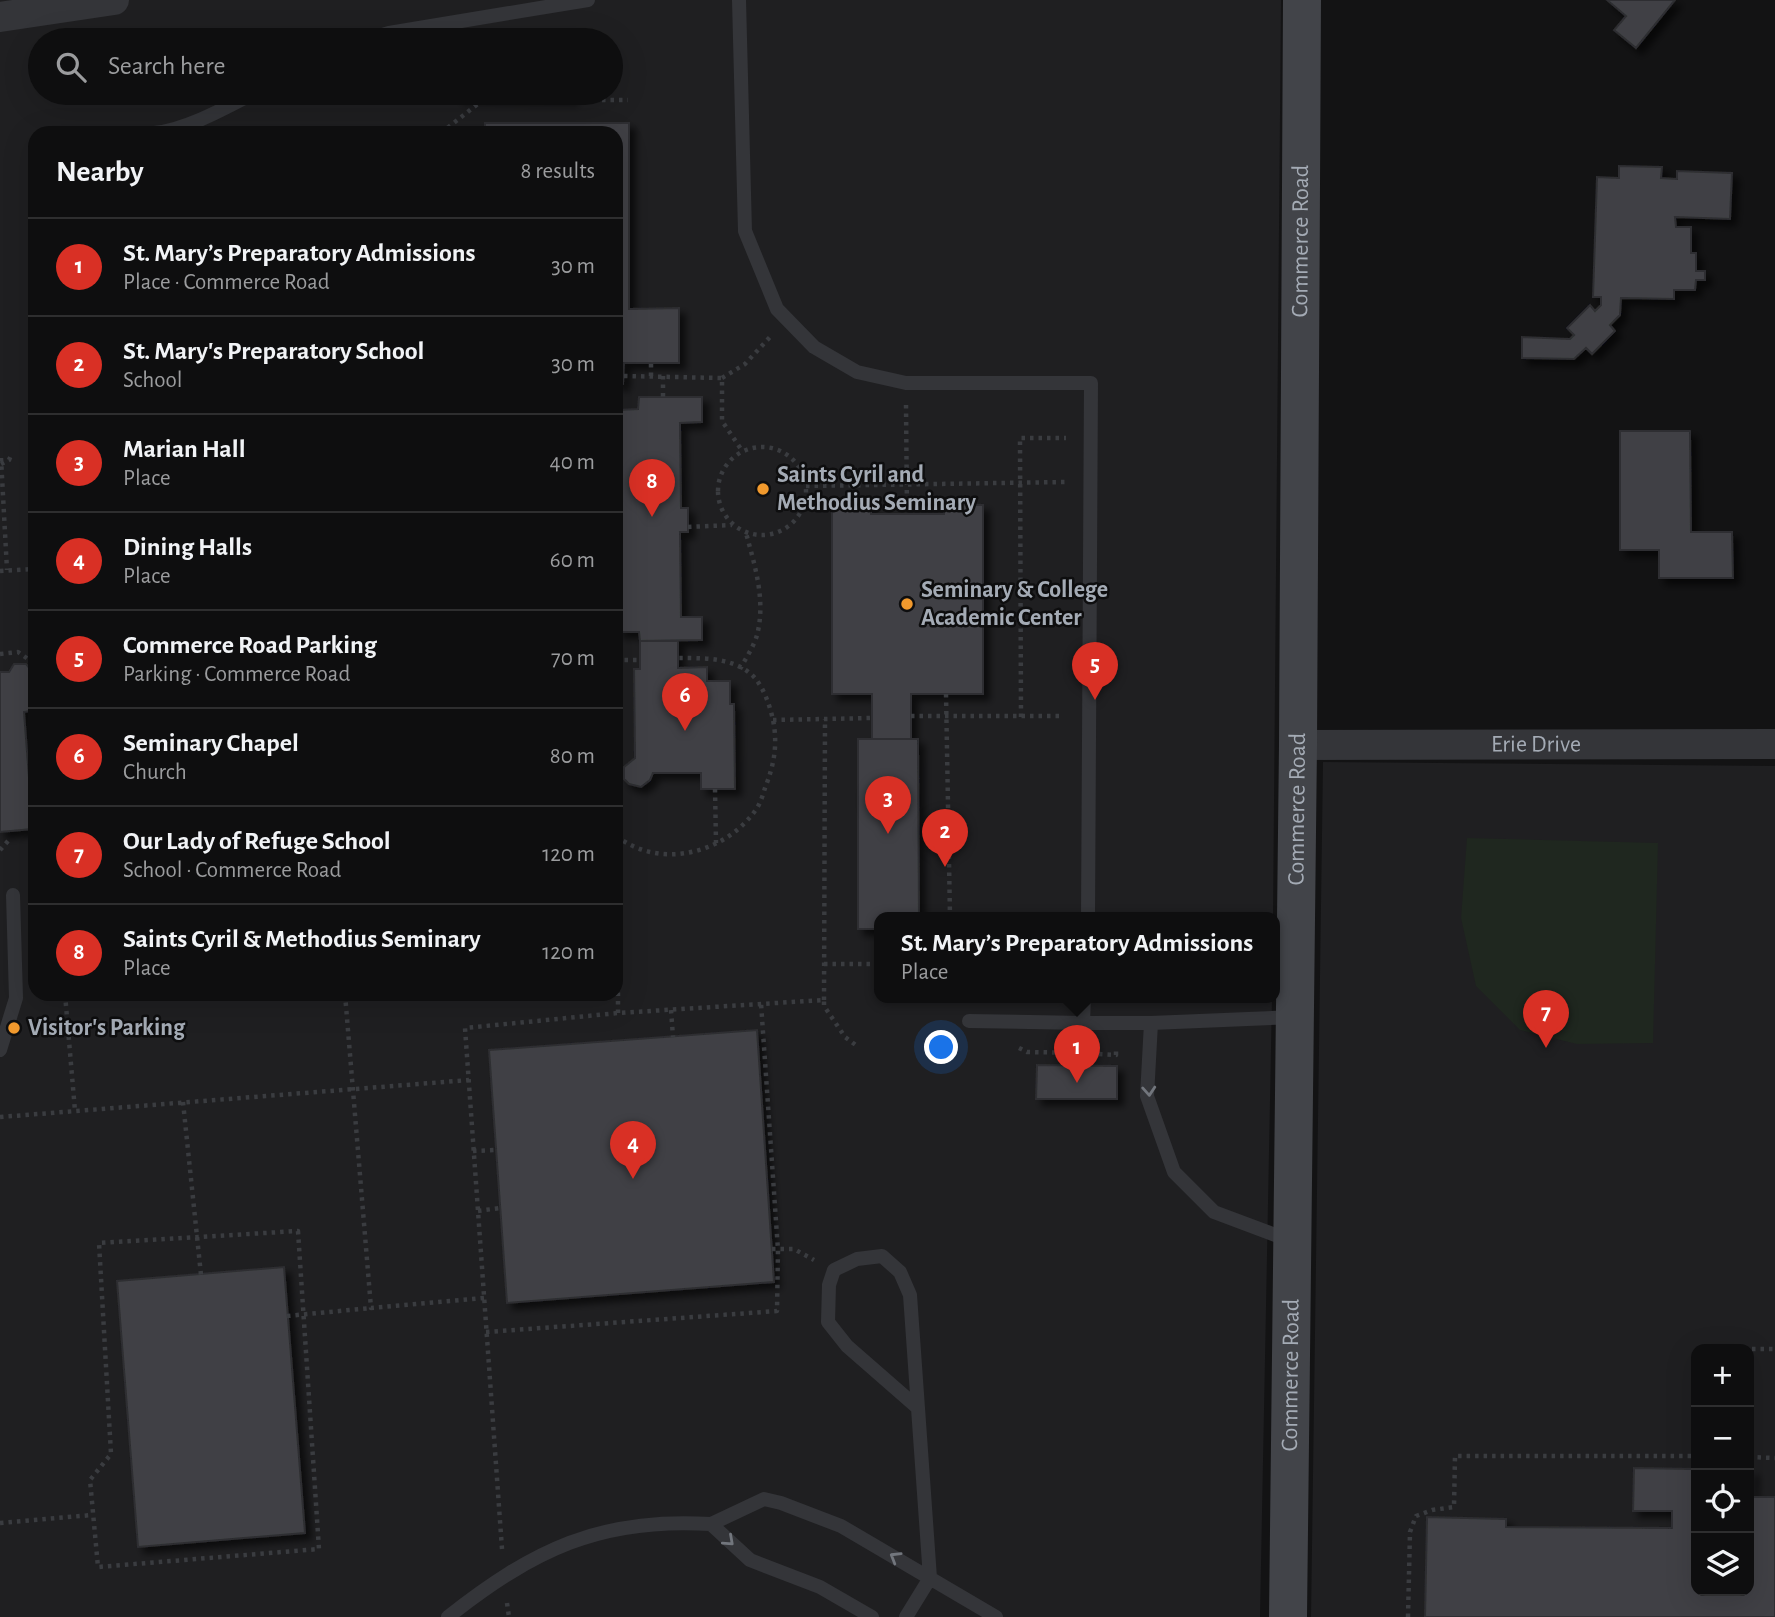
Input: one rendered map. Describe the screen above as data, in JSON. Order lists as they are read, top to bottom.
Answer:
{
  "streets": {
    "main road": ["Commerce Road"],
    "street": ["Erie Drive"]
  },
  "crossings": [
    ["Commerce Road", "Erie Drive"]
  ],
  "places": ["Saints Cyril and Methodius Seminary", "Seminary & College Academic Center", "Visitor's Parking"],
  "page": {
    "search": "Search here",
    "heading": ["Nearby", "8 results"],
    "list": [
      {
        "mark": "1",
        "name": "St. Mary’s Preparatory Admissions",
        "note": "Place · Commerce Road",
        "value": "30 m"
      },
      {
        "mark": "2",
        "name": "St. Mary's Preparatory School",
        "note": "School",
        "value": "30 m"
      },
      {
        "mark": "3",
        "name": "Marian Hall",
        "note": "Place",
        "value": "40 m"
      },
      {
        "mark": "4",
        "name": "Dining Halls",
        "note": "Place",
        "value": "60 m"
      },
      {
        "mark": "5",
        "name": "Commerce Road Parking",
        "note": "Parking · Commerce Road",
        "value": "70 m"
      },
      {
        "mark": "6",
        "name": "Seminary Chapel",
        "note": "Church",
        "value": "80 m"
      },
      {
        "mark": "7",
        "name": "Our Lady of Refuge School",
        "note": "School · Commerce Road",
        "value": "120 m"
      },
      {
        "mark": "8",
        "name": "Saints Cyril & Methodius Seminary",
        "note": "Place",
        "value": "120 m"
      }
    ],
    "pins": [
      "8",
      "5",
      "6",
      "3",
      "2",
      "7",
      "1",
      "4"
    ],
    "popup": ["St. Mary’s Preparatory Admissions", "Place"],
    "map_buttons": ["+", "−"]
  }
}
